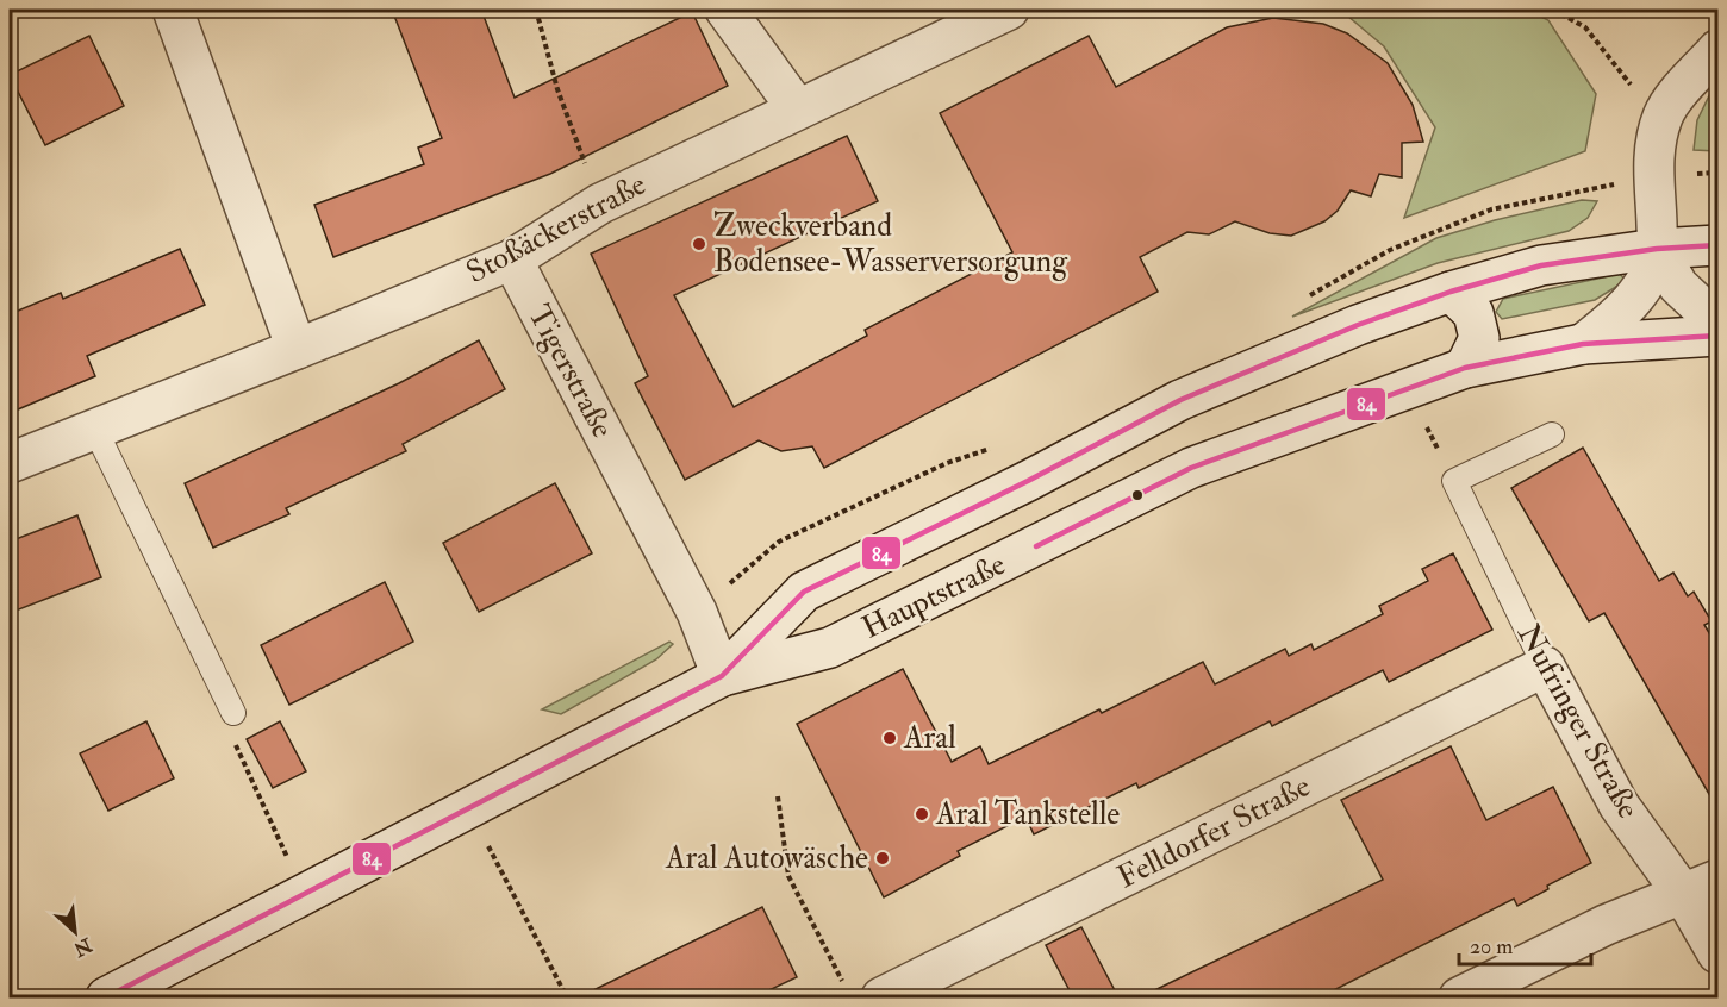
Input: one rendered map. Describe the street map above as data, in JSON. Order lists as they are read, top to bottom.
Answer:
{
  "streets": {
    "street": [
      "Stoßäckerstraße",
      "Tigerstraße",
      "Hauptstraße",
      "Nufringer Straße",
      "Felldorfer Straße"
    ]
  },
  "crossings": [
    ["Stoßäckerstraße", "Tigerstraße"],
    ["Tigerstraße", "Hauptstraße"],
    ["Nufringer Straße", "Felldorfer Straße"]
  ],
  "places": [
    "Zweckverband Bodensee-Wasserversorgung",
    "Aral",
    "Aral Tankstelle",
    "Aral Autowäsche"
  ],
  "lines": ["transit line 84"],
  "scale_bar": "20 m",
  "north": "bottom right"
}
